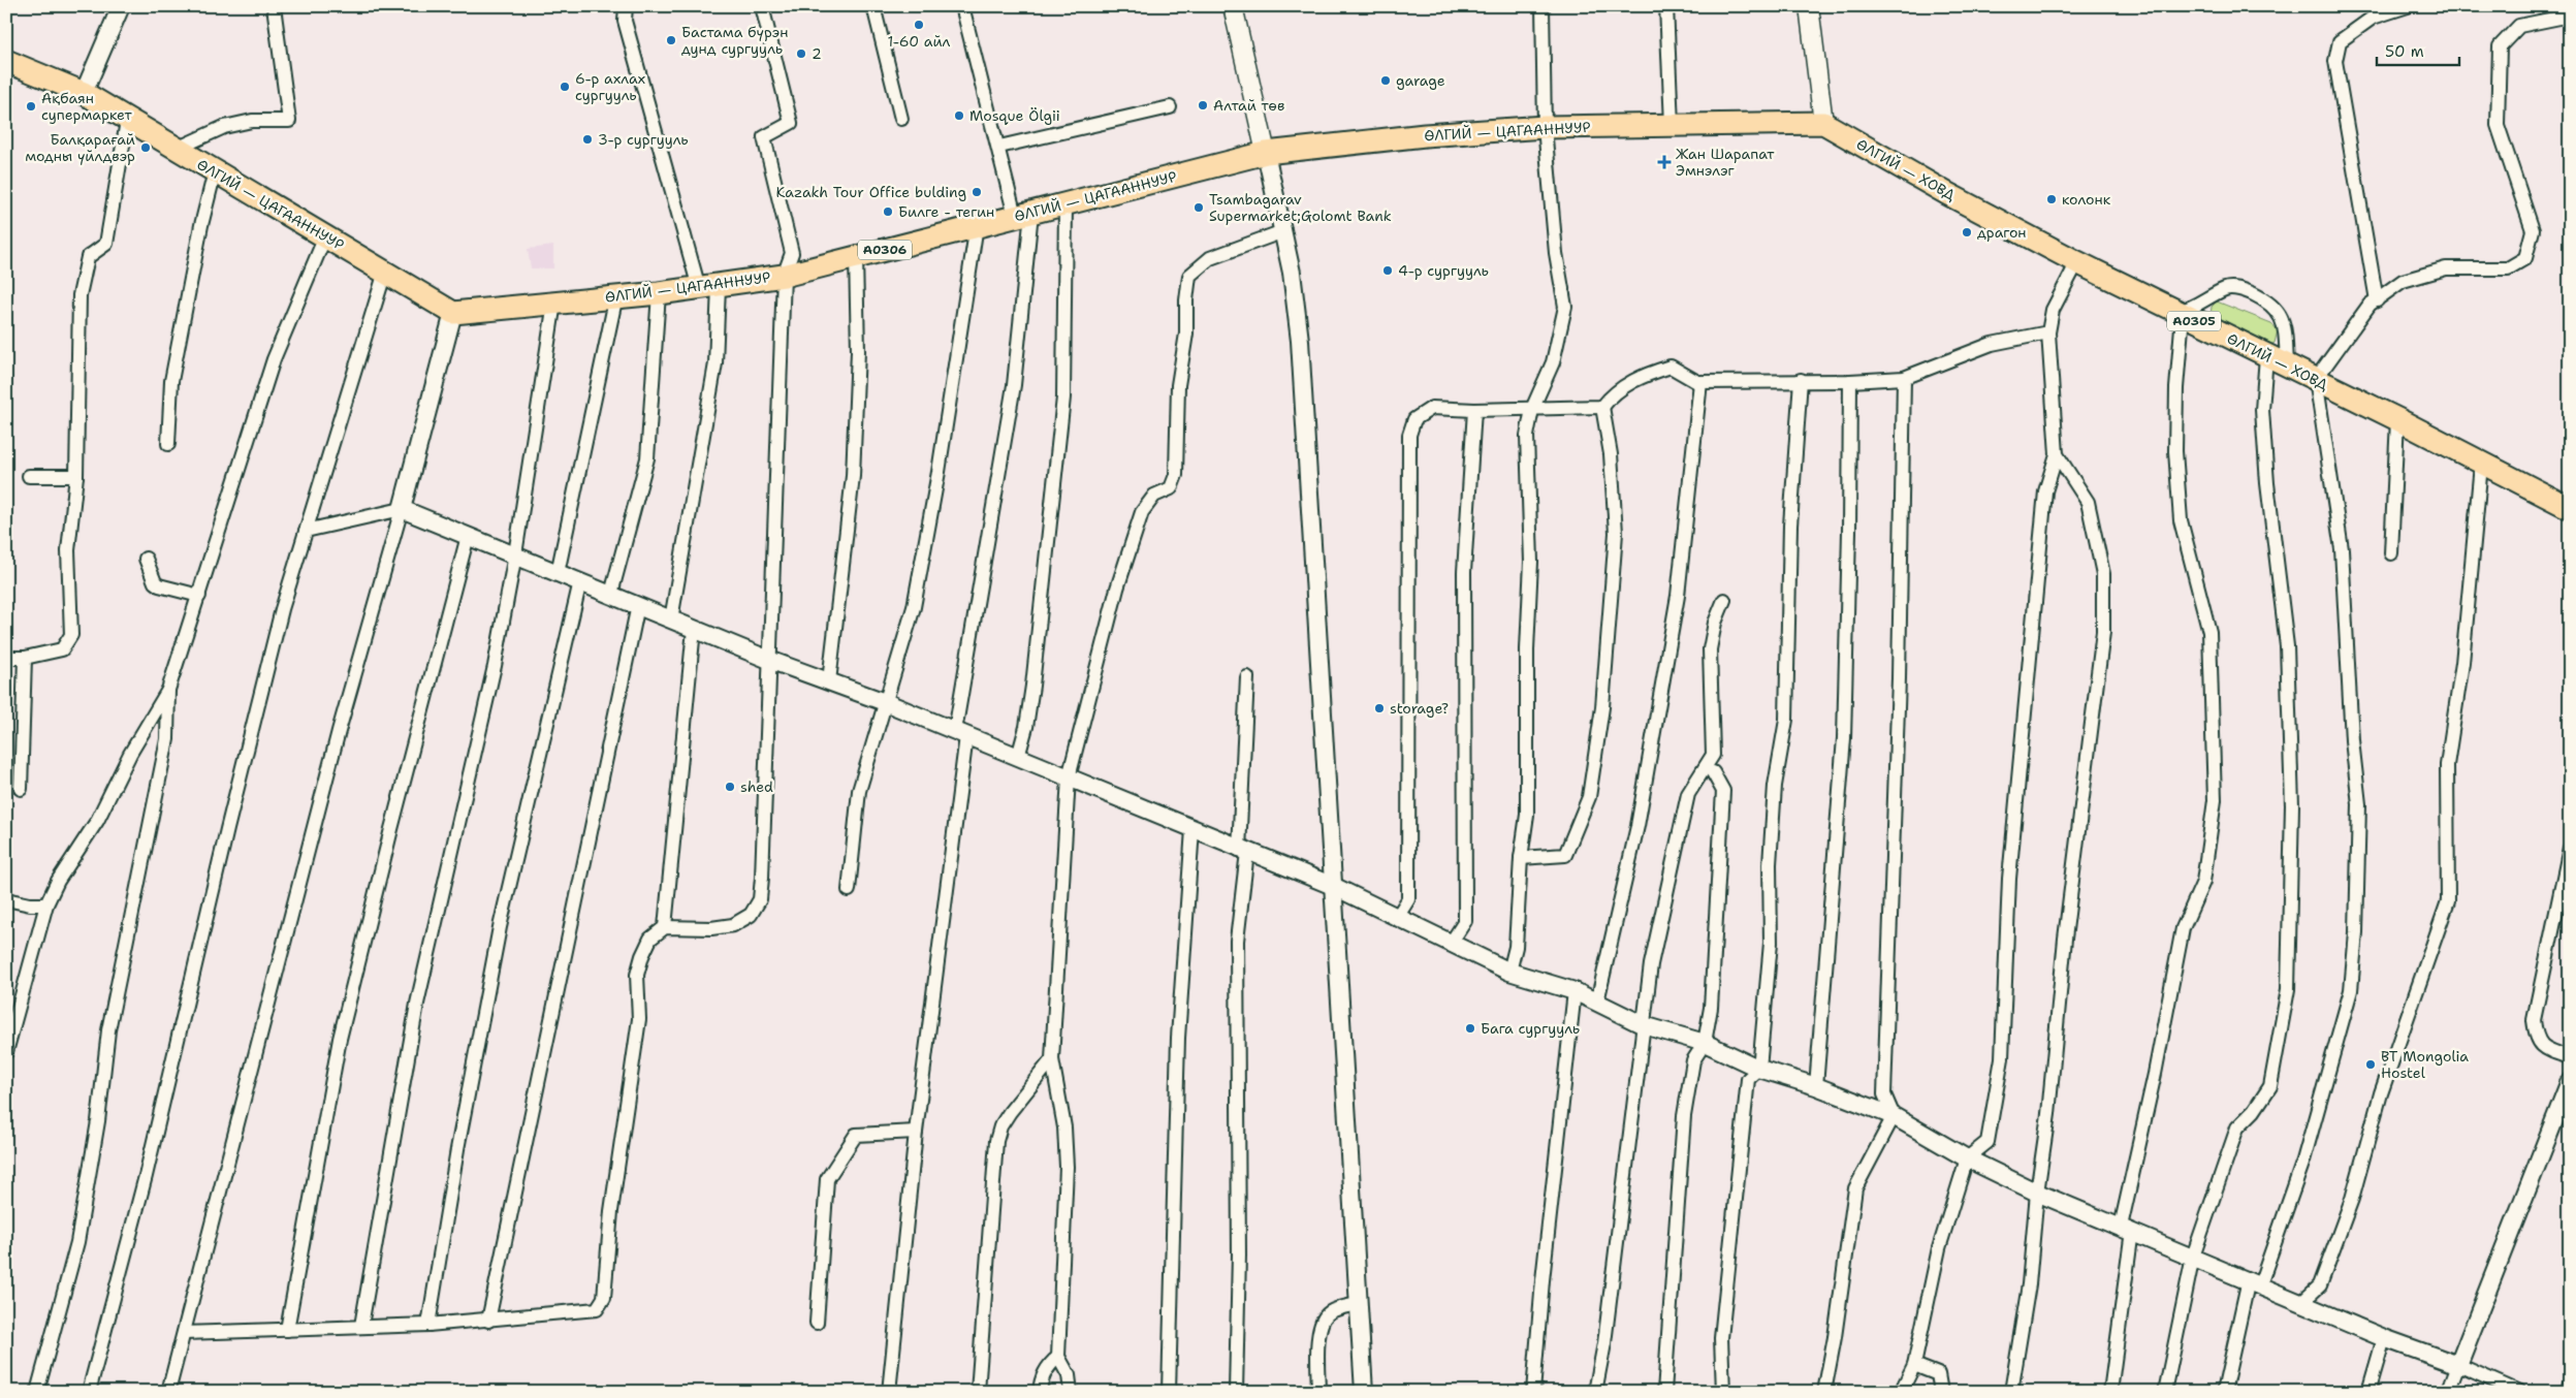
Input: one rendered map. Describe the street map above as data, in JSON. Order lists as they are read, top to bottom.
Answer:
{
  "streets": {
    "highway": [
      "ӨЛГИЙ — ЦАГААННУУР",
      "ӨЛГИЙ — ХОВД",
      "A0306",
      "A0305"
    ]
  },
  "crossings": [
    ["ӨЛГИЙ — ЦАГААННУУР", "ӨЛГИЙ — ХОВД"]
  ],
  "places": {
    "other": [
      "1-60 айл",
      "Бастама бүрэн дунд сургууль",
      "2",
      "garage",
      "6-р ахлах сургууль",
      "Алтай төв",
      "Ақбаян супермаркет",
      "Mosque Ölgii",
      "3-р сургууль",
      "Балқарағай модны үйлдвэр",
      "Kazakh Tour Office bulding",
      "колонк",
      "Tsambagarav Supermarket;Golomt Bank",
      "Билге - тегин",
      "драгон",
      "4-р сургууль",
      "storage?",
      "shed",
      "Бага сургууль",
      "BT Mongolia Hostel"
    ],
    "health": ["Жан Шарапат Эмнэлэг"]
  },
  "scale_bar": "50 m"
}
